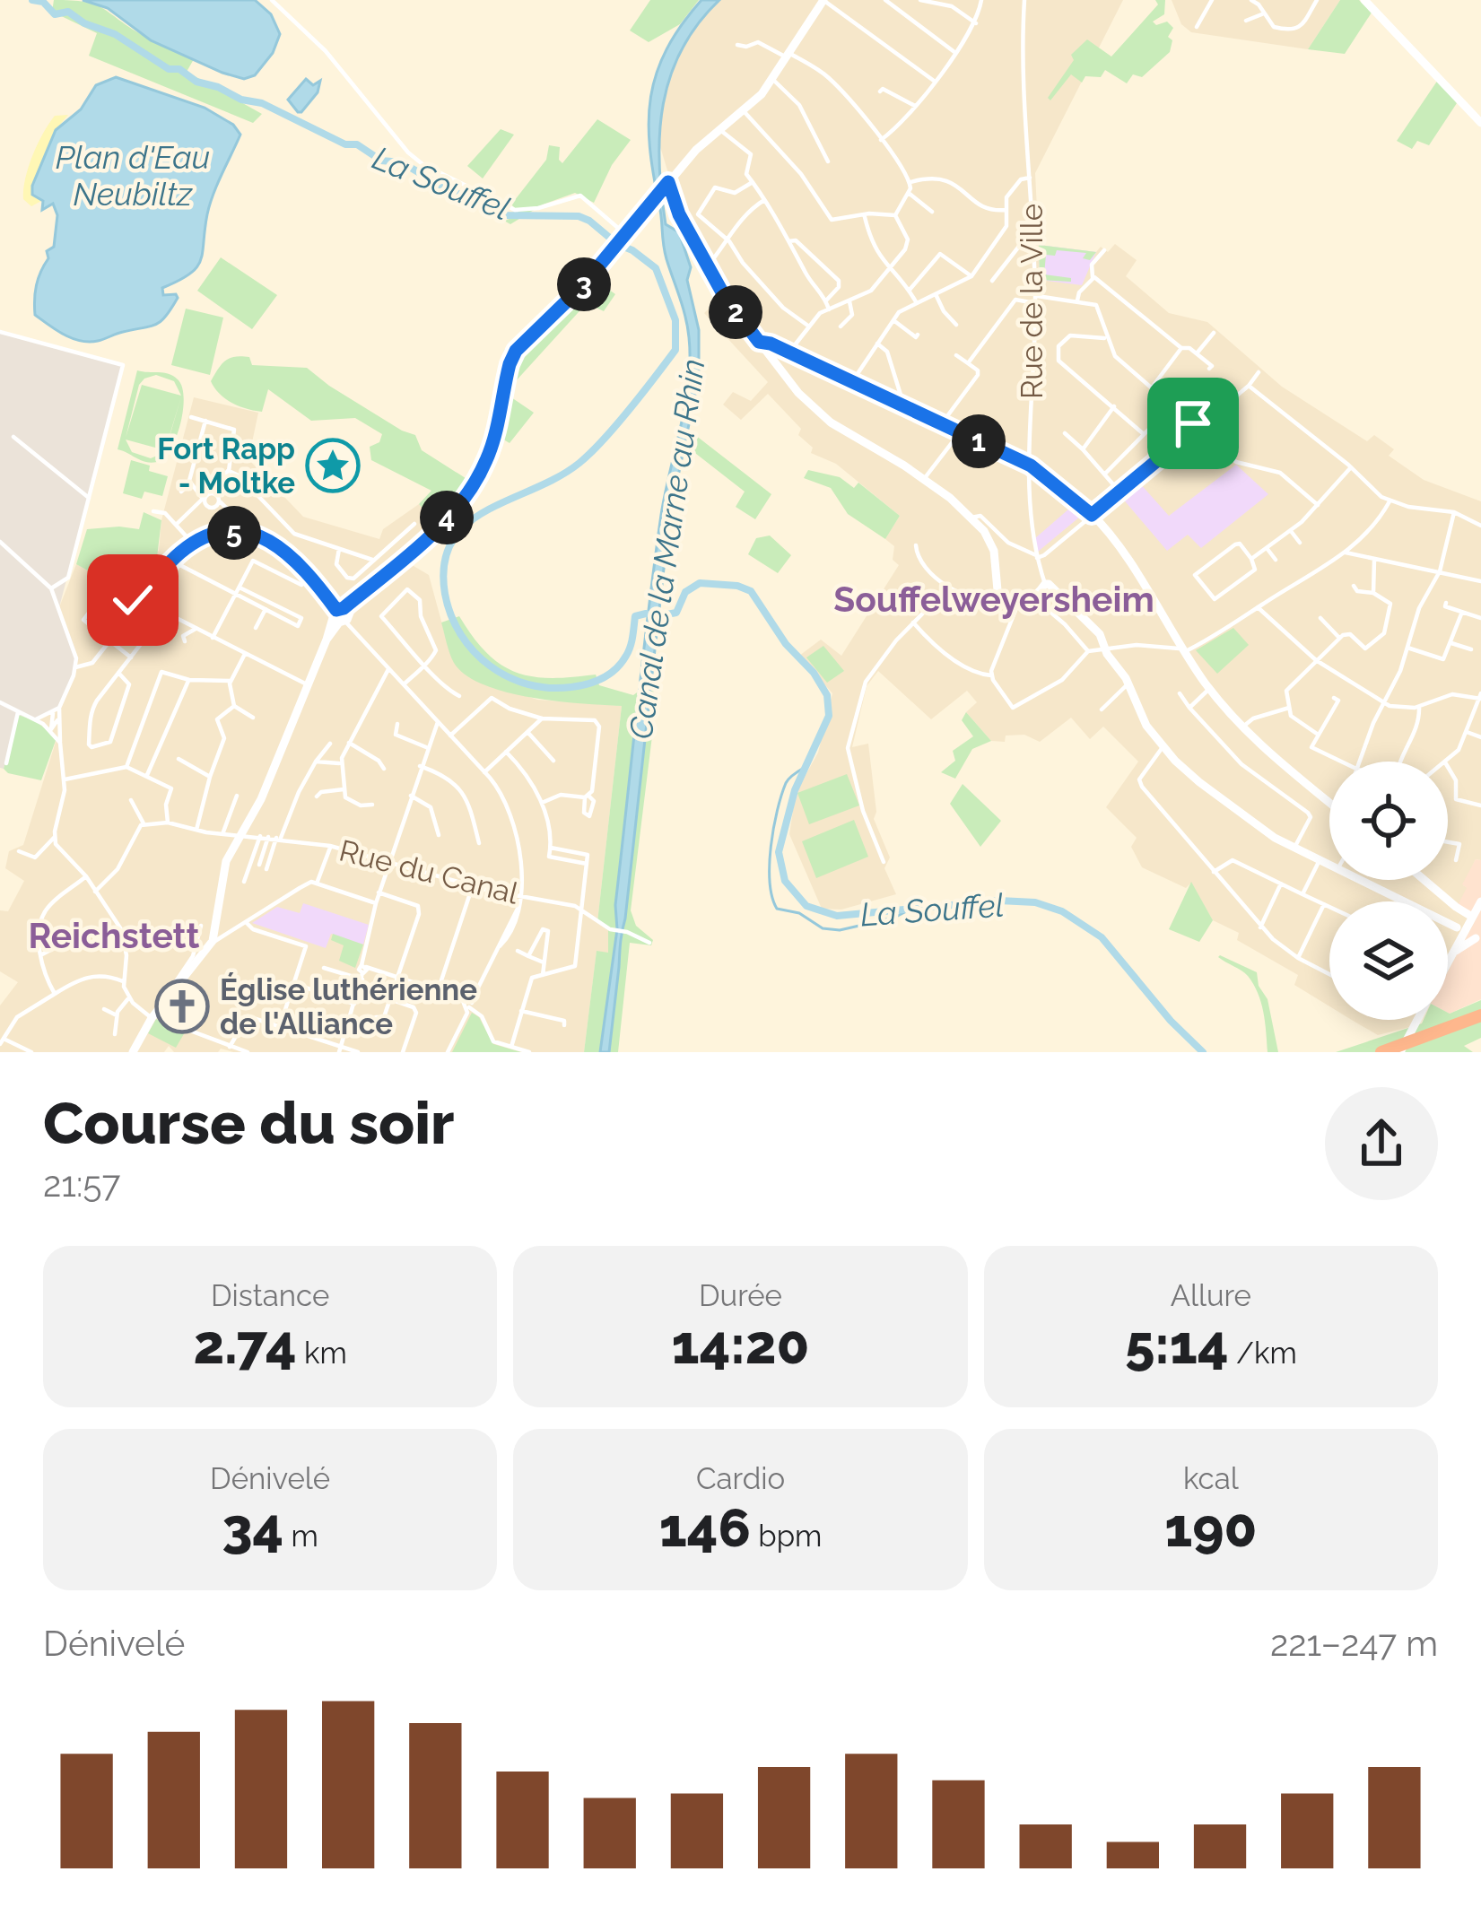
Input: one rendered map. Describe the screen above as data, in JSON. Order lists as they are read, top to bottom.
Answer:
{
  "streets": {
    "street": ["Rue de la Ville", "Rue du Canal"]
  },
  "districts": ["Souffelweyersheim", "Reichstett"],
  "water": ["Plan d'Eau Neubiltz", "La Souffel", "Canal de la Marne au Rhin"],
  "places": {
    "place": ["Fort Rapp - Moltke"],
    "church": ["Église luthérienne de l'Alliance"]
  },
  "page": {
    "pins": [
      "3",
      "2",
      "1",
      "4",
      "5"
    ],
    "heading": ["Course du soir", "21:57"],
    "stats": [
      ["Distance", "2.74 km"],
      ["Durée", "14:20"],
      ["Allure", "5:14 /km"],
      ["Dénivelé", "34 m"],
      ["Cardio", "146 bpm"],
      ["kcal", "190"]
    ],
    "chart": ["Dénivelé", "221–247 m"]
  }
}
